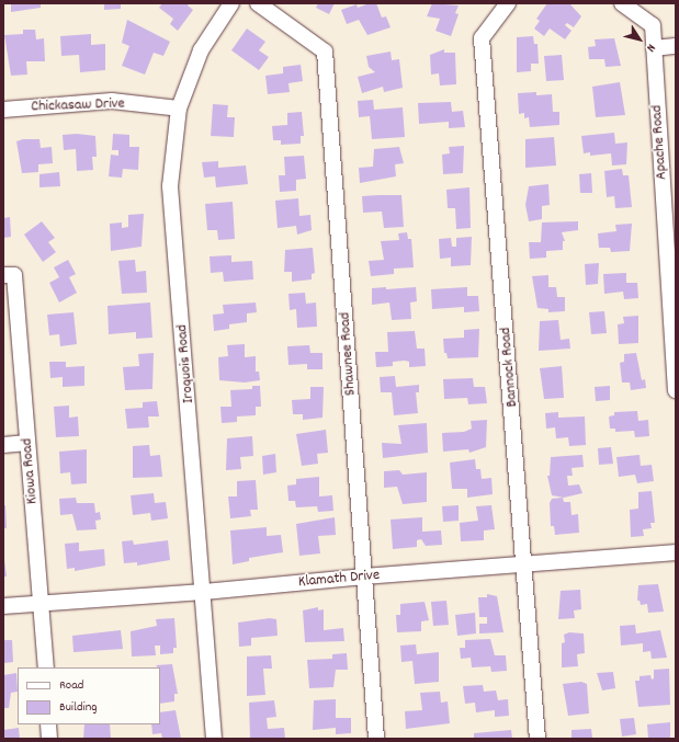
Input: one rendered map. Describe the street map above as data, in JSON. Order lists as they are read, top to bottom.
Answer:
{
  "streets": {
    "street": [
      "Chickasaw Drive",
      "Apache Road",
      "Shawnee Road",
      "Iroquois Road",
      "Bannock Road",
      "Kiowa Road",
      "Klamath Drive"
    ]
  },
  "crossings": [
    ["Chickasaw Drive", "Iroquois Road"],
    ["Shawnee Road", "Klamath Drive"],
    ["Iroquois Road", "Klamath Drive"],
    ["Bannock Road", "Klamath Drive"],
    ["Kiowa Road", "Klamath Drive"]
  ],
  "legend": ["Road", "Building"],
  "north": "bottom right"
}
